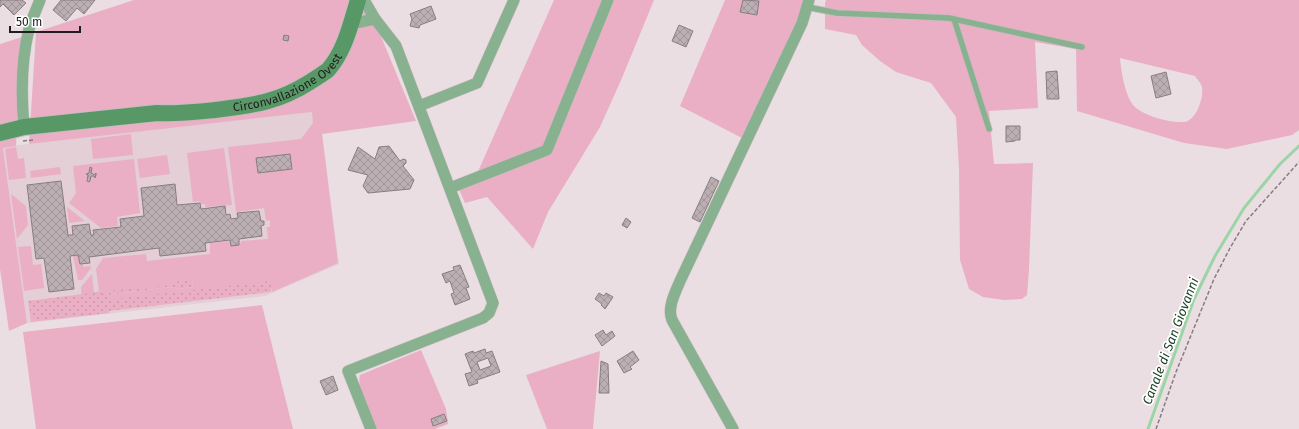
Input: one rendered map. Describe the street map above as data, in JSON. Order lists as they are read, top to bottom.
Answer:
{
  "streets": {
    "street": ["Circonvallazione Ovest"]
  },
  "water": ["Canale di San Giovanni"],
  "scale_bar": "50 m"
}
